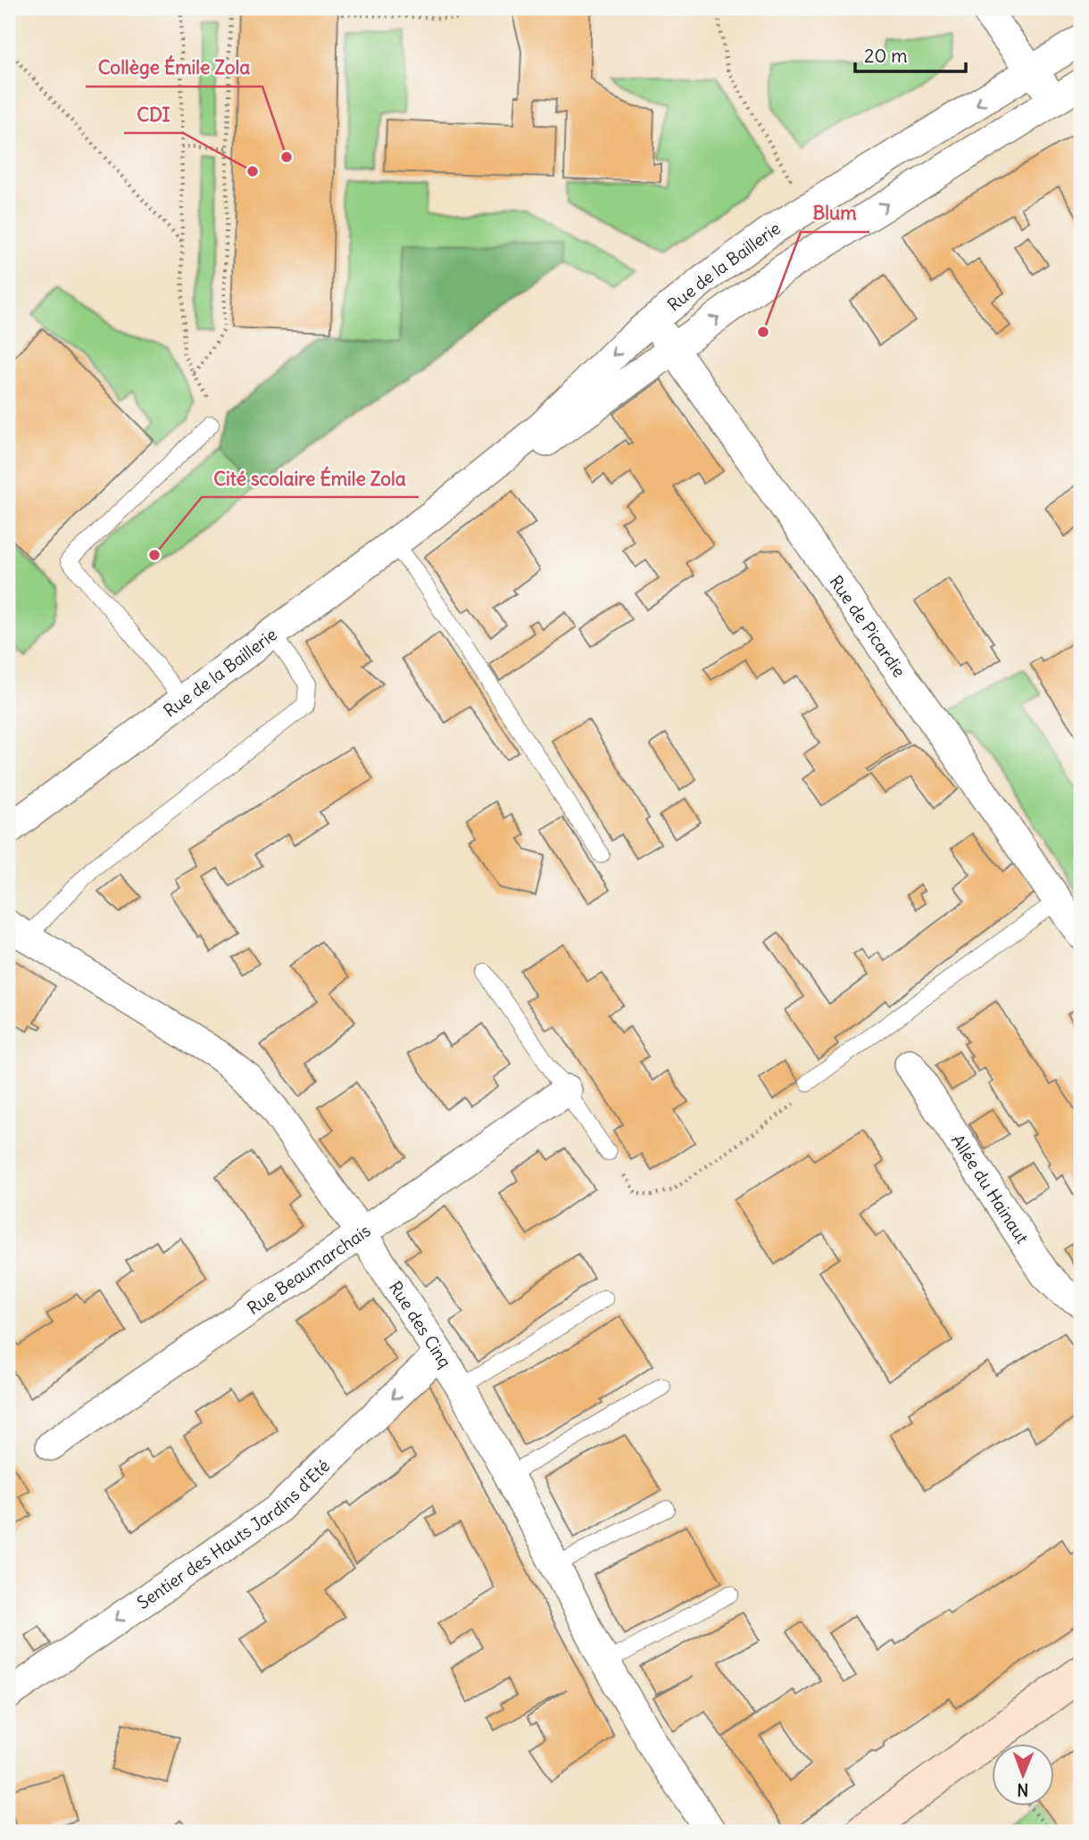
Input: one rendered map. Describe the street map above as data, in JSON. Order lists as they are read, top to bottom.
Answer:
{
  "streets": {
    "street": [
      "Rue de la Baillerie",
      "Rue de Picardie",
      "Allée du Hainaut",
      "Rue Beaumarchais",
      "Rue des Cinq",
      "Sentier des Hauts Jardins d'Eté"
    ]
  },
  "crossings": [
    ["Rue de la Baillerie", "Rue de Picardie"],
    ["Rue Beaumarchais", "Rue des Cinq"],
    ["Rue des Cinq", "Sentier des Hauts Jardins d'Eté"]
  ],
  "one_way": ["Sentier des Hauts Jardins d'Eté"],
  "places": [
    "Collège Émile Zola",
    "CDI",
    "Blum",
    "Cité scolaire Émile Zola"
  ],
  "scale_bar": "20 m",
  "north": "bottom"
}
